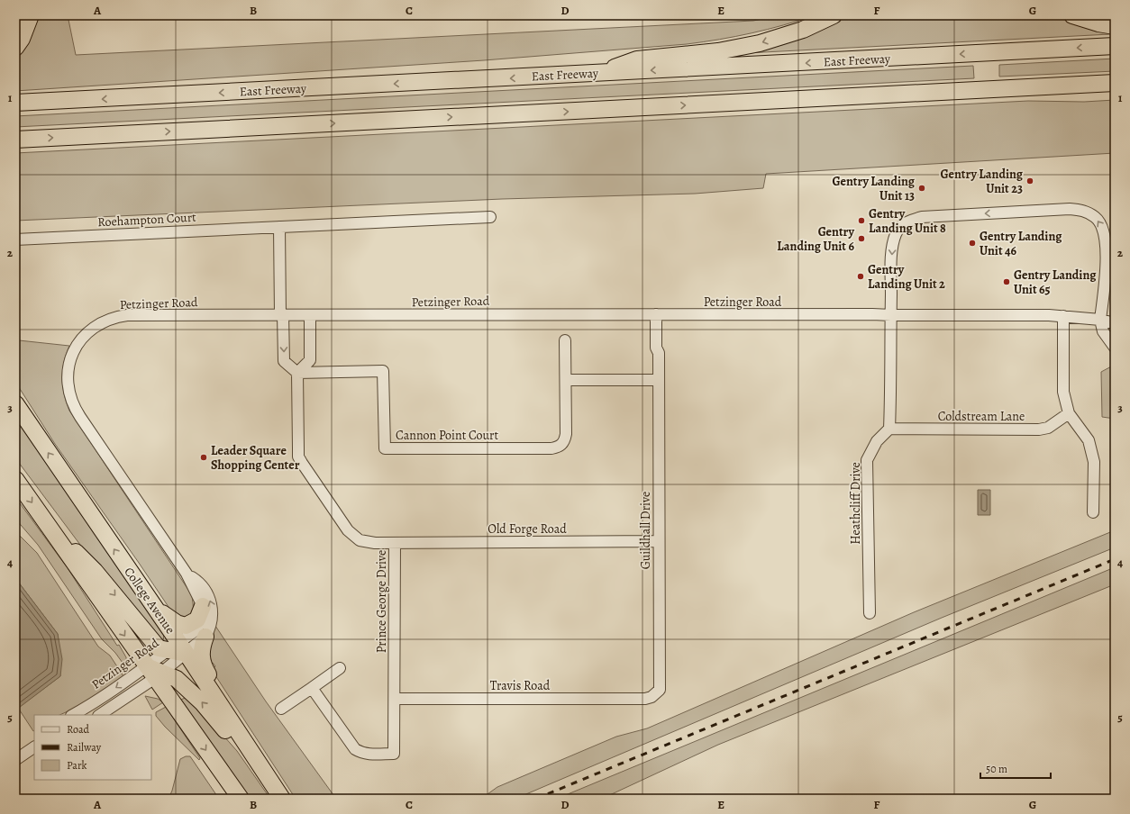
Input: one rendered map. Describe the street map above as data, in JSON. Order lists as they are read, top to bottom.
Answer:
{
  "streets": {
    "highway": ["East Freeway", "College Avenue"],
    "street": [
      "Roehampton Court",
      "Petzinger Road",
      "Coldstream Lane",
      "Cannon Point Court",
      "Heathcliff Drive",
      "Old Forge Road",
      "Guildhall Drive",
      "Prince George Drive",
      "Travis Road"
    ]
  },
  "crossings": [
    ["Petzinger Road", "Guildhall Drive"],
    ["Petzinger Road", "College Avenue"],
    ["Coldstream Lane", "Heathcliff Drive"],
    ["Cannon Point Court", "Prince George Drive"],
    ["Old Forge Road", "Guildhall Drive"],
    ["Old Forge Road", "Prince George Drive"],
    ["Guildhall Drive", "Travis Road"],
    ["Prince George Drive", "Travis Road"]
  ],
  "places": [
    "Gentry Landing Unit 23",
    "Gentry Landing Unit 13",
    "Gentry Landing Unit 8",
    "Gentry Landing Unit 6",
    "Gentry Landing Unit 46",
    "Gentry Landing Unit 2",
    "Gentry Landing Unit 65",
    "Leader Square Shopping Center"
  ],
  "legend": ["Road", "Railway", "Park"],
  "scale_bar": "50 m",
  "grid": {
    "columns": [
      "A",
      "B",
      "C",
      "D",
      "E",
      "F",
      "G"
    ],
    "rows": [
      "1",
      "2",
      "3",
      "4",
      "5"
    ]
  }
}
